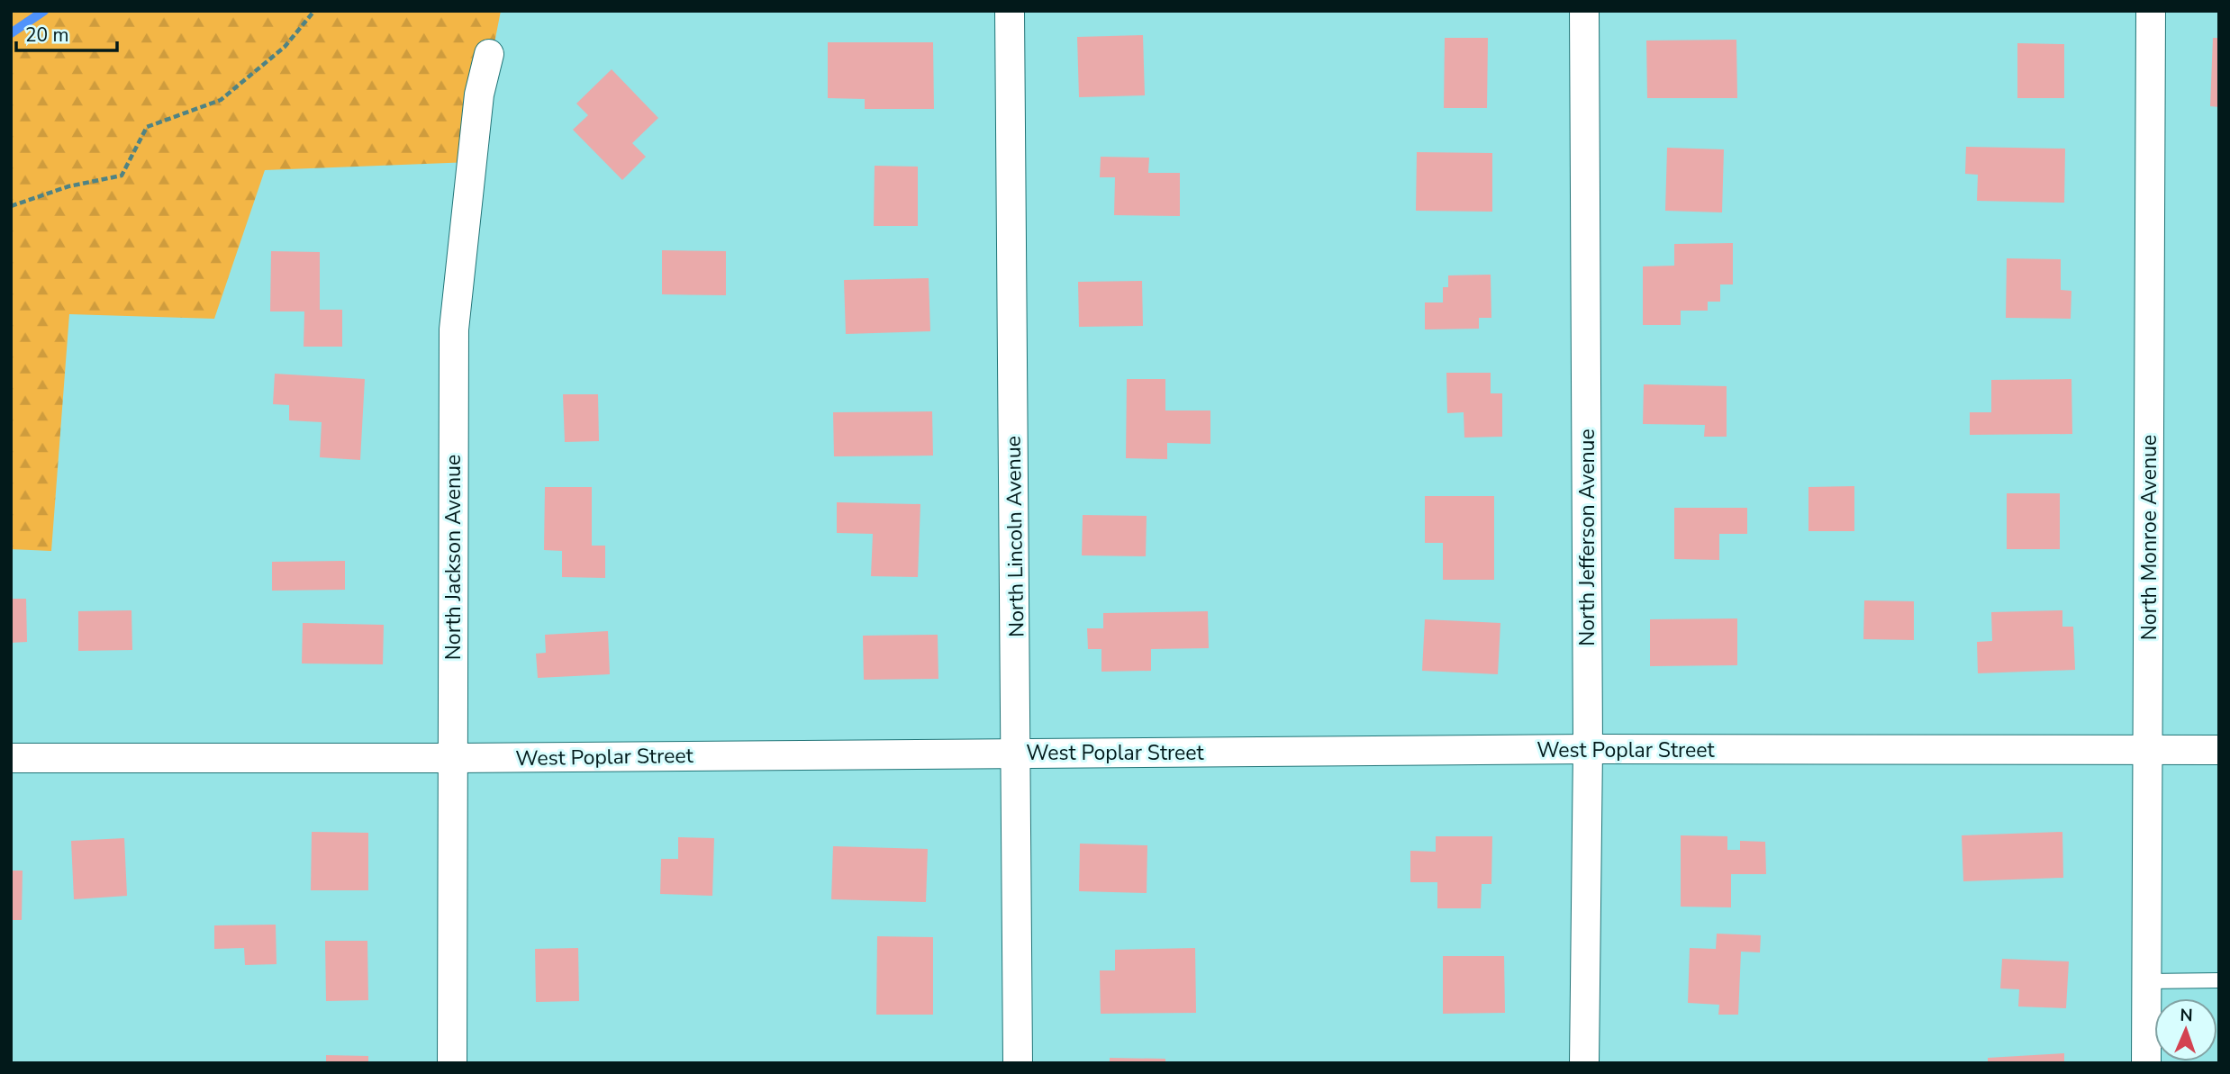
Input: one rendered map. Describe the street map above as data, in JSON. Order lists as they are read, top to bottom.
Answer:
{
  "streets": {
    "street": [
      "North Lincoln Avenue",
      "North Jefferson Avenue",
      "North Monroe Avenue",
      "North Jackson Avenue",
      "West Poplar Street"
    ]
  },
  "crossings": [
    ["North Lincoln Avenue", "West Poplar Street"],
    ["North Jefferson Avenue", "West Poplar Street"],
    ["North Monroe Avenue", "West Poplar Street"],
    ["North Jackson Avenue", "West Poplar Street"]
  ],
  "scale_bar": "20 m",
  "north": "top"
}
